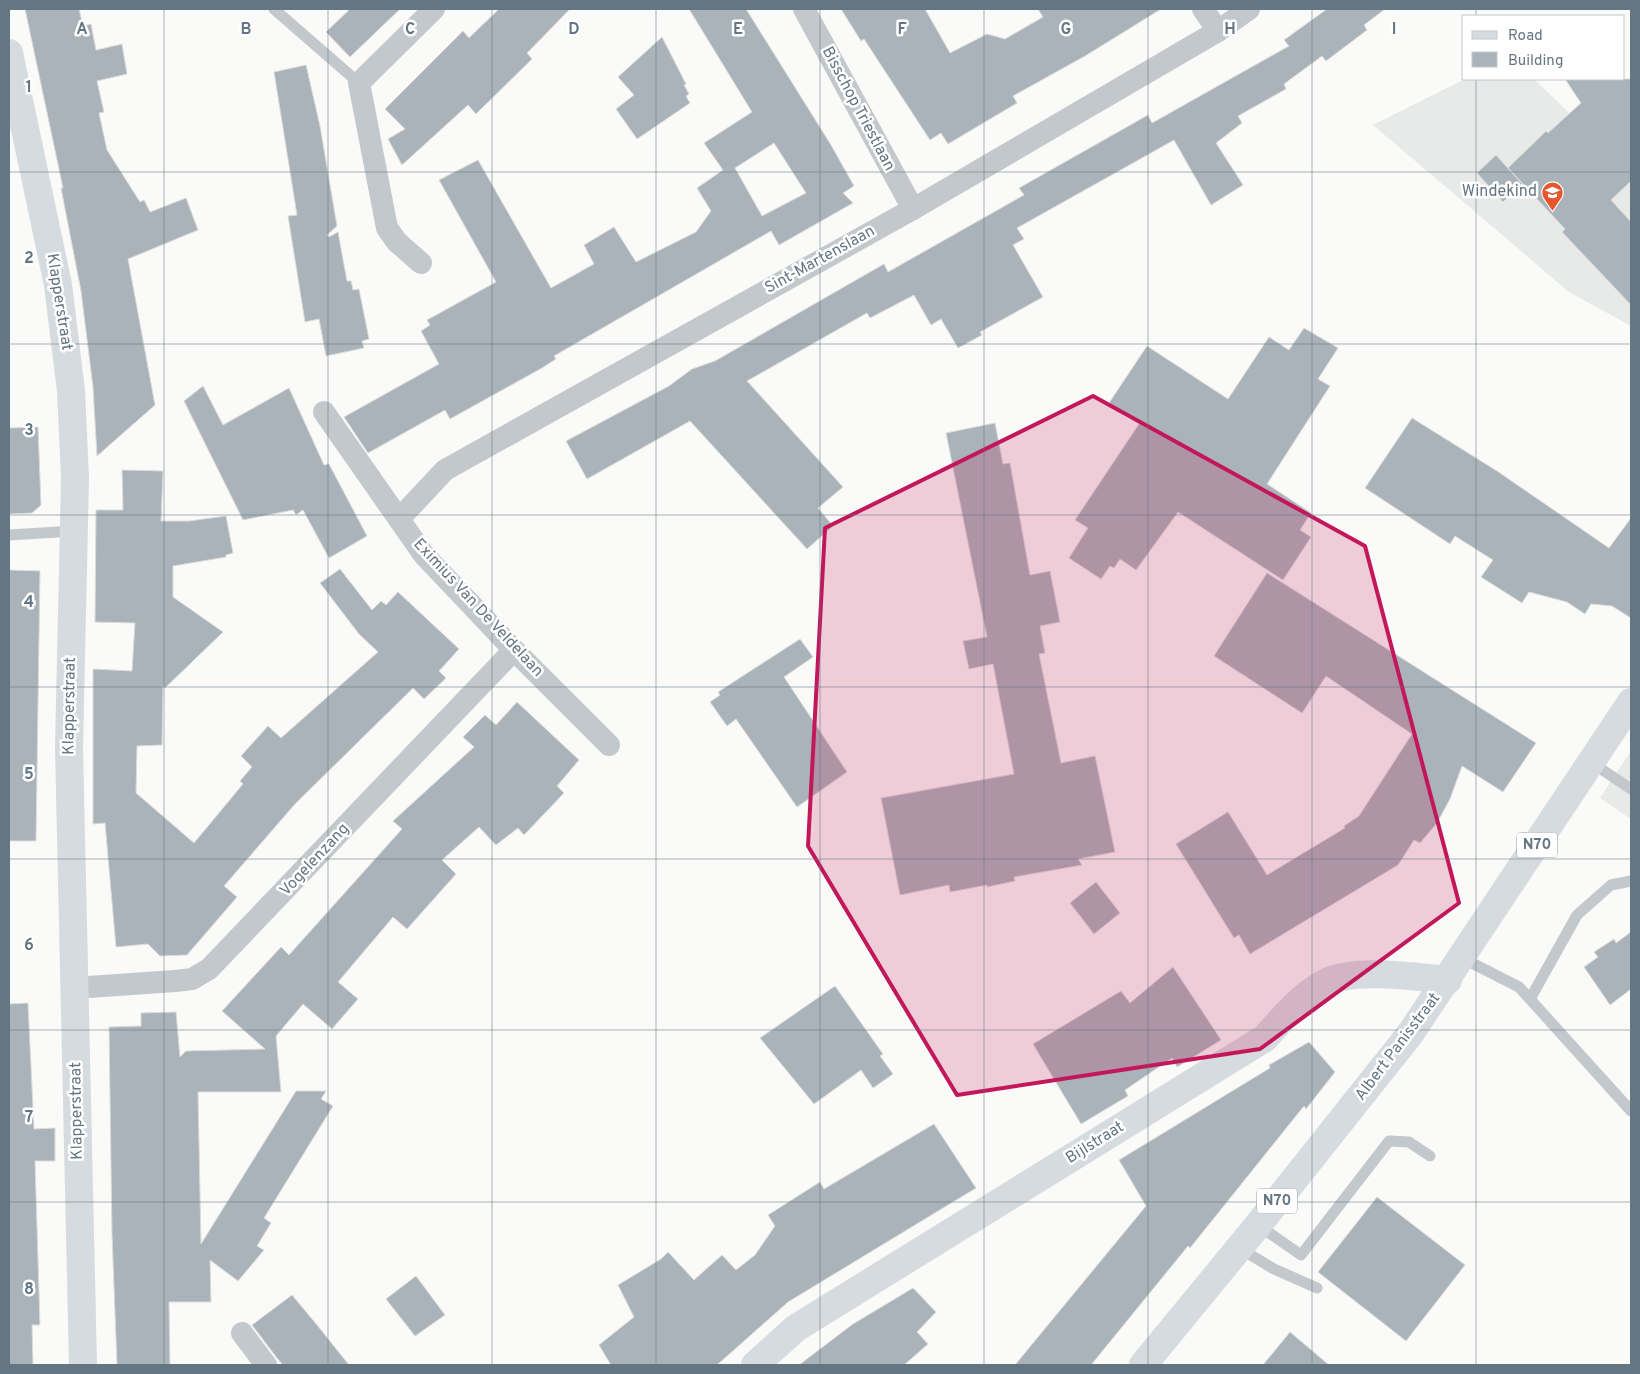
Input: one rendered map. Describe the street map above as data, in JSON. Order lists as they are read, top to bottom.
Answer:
{
  "streets": {
    "street": [
      "Bisschop Triestlaan",
      "Sint-Martenslaan",
      "Klapperstraat",
      "Eximius Van De Veldelaan",
      "N70",
      "Vogelenzang",
      "Albert Panisstraat",
      "Bijlstraat"
    ]
  },
  "crossings": [
    ["Bisschop Triestlaan", "Sint-Martenslaan"],
    ["Sint-Martenslaan", "Eximius Van De Veldelaan"],
    ["Klapperstraat", "Vogelenzang"],
    ["Eximius Van De Veldelaan", "Vogelenzang"],
    ["Albert Panisstraat", "Bijlstraat"]
  ],
  "places": {
    "school or university": ["Windekind"]
  },
  "legend": ["Road", "Building"],
  "grid": {
    "columns": [
      "A",
      "B",
      "C",
      "D",
      "E",
      "F",
      "G",
      "H",
      "I"
    ],
    "rows": [
      "1",
      "2",
      "3",
      "4",
      "5",
      "6",
      "7",
      "8"
    ]
  }
}
